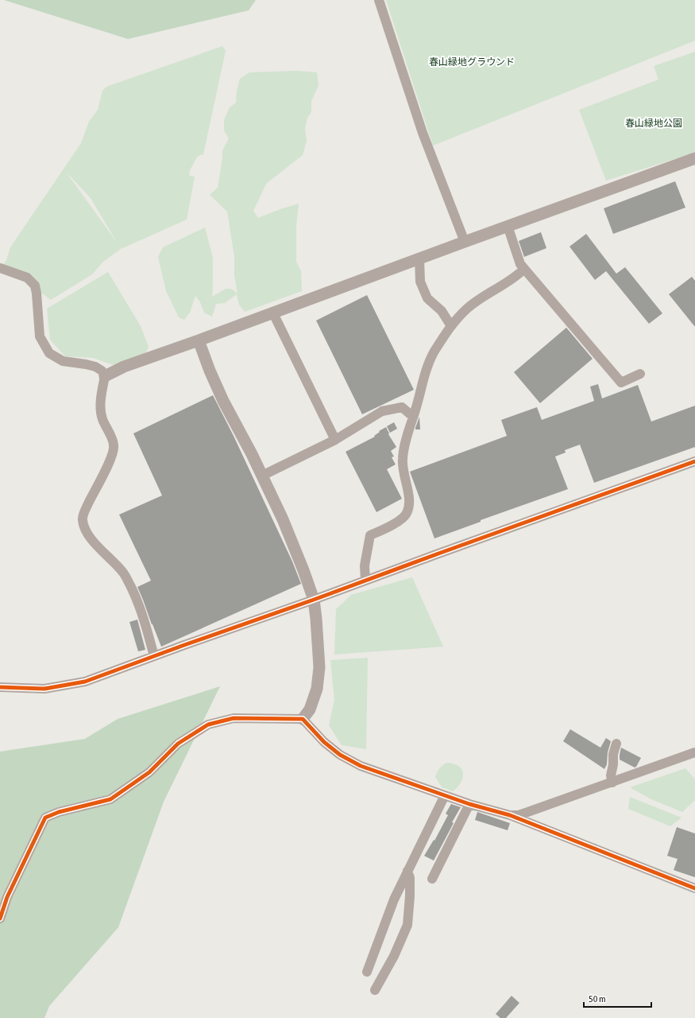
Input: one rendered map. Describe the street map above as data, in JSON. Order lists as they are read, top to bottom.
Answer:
{
  "parks": ["春山緑地グラウンド", "春山緑地公園"],
  "scale_bar": "50 m"
}
